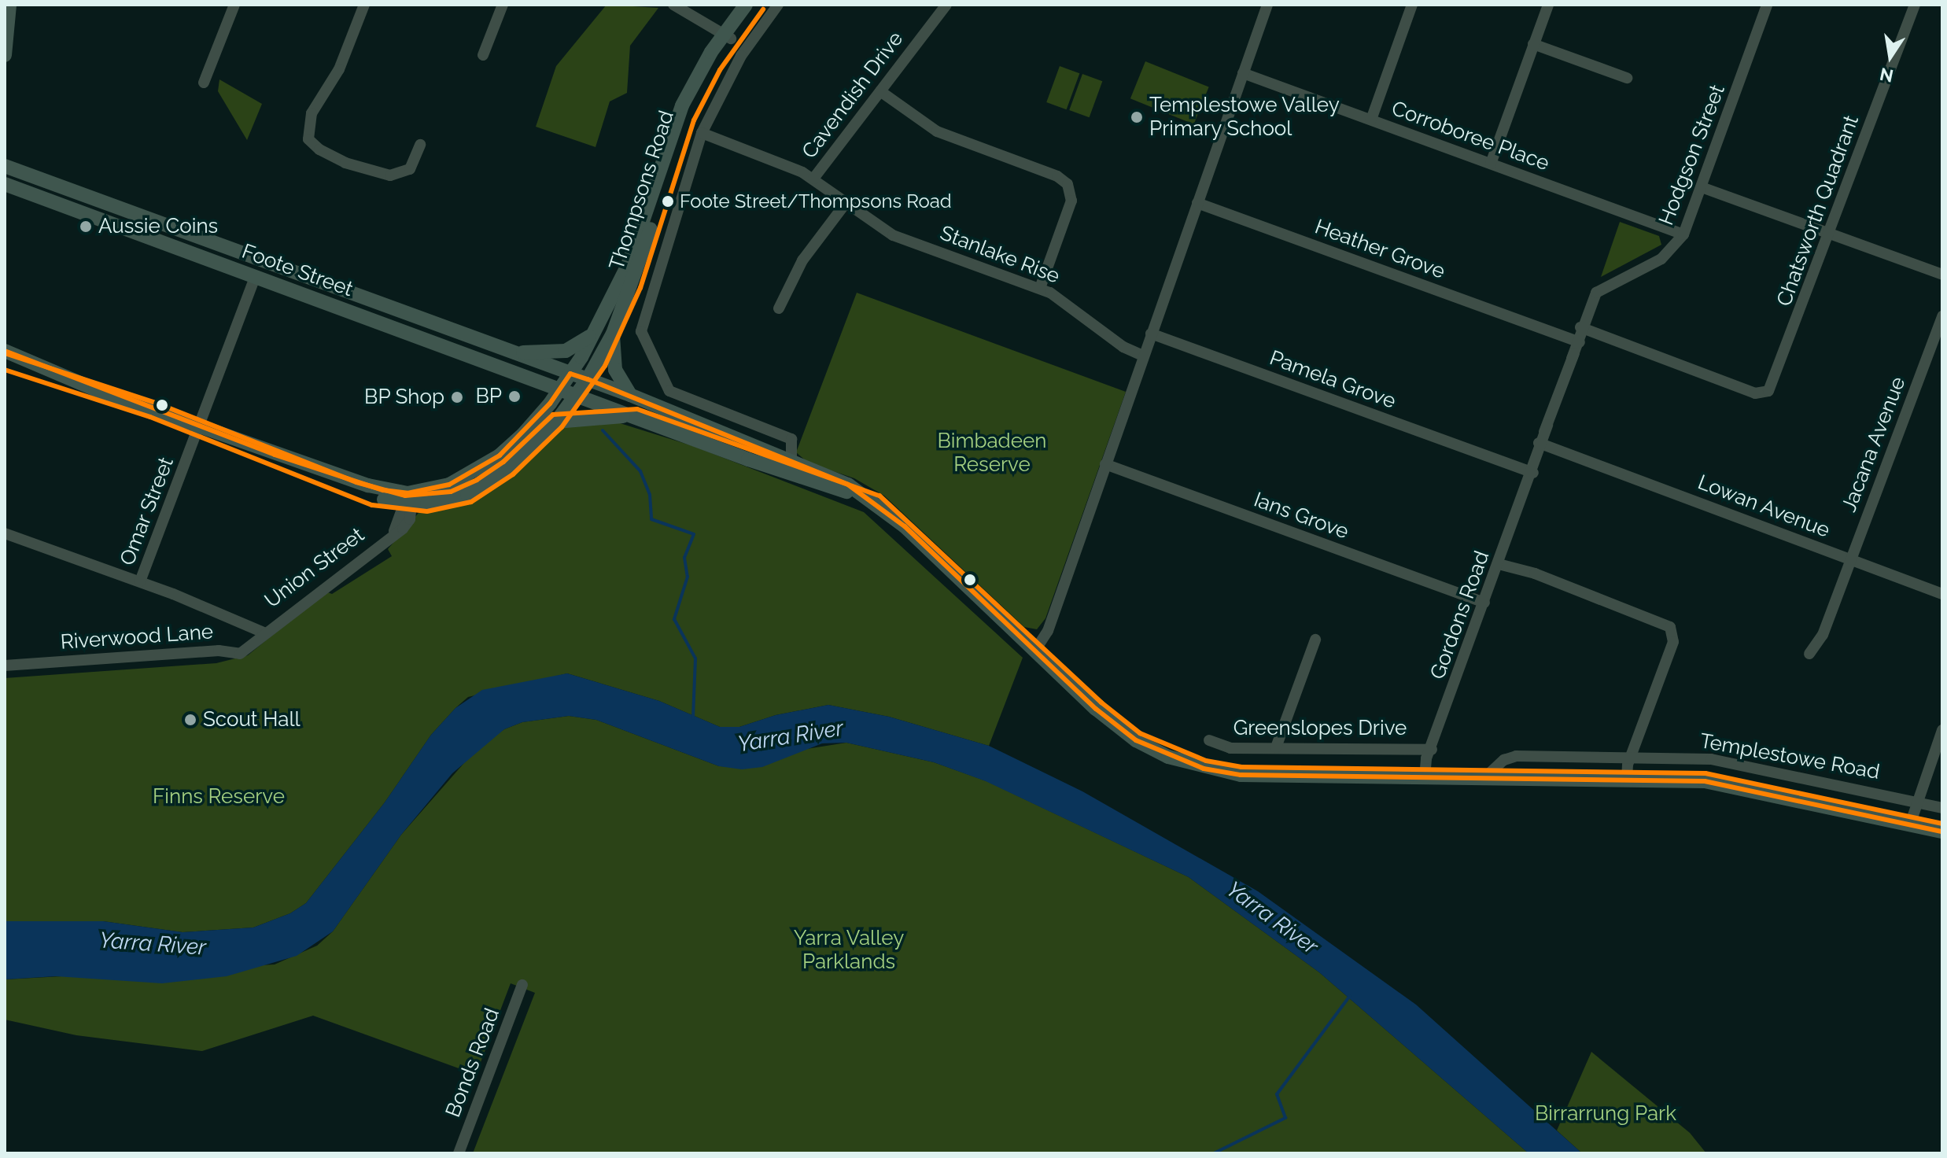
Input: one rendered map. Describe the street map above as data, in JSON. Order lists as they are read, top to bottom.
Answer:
{
  "streets": {
    "main road": ["Thompsons Road", "Foote Street", "Templestowe Road"],
    "street": [
      "Cavendish Drive",
      "Corroboree Place",
      "Hodgson Street",
      "Chatsworth Quadrant",
      "Heather Grove",
      "Stanlake Rise",
      "Pamela Grove",
      "Jacana Avenue",
      "Lowan Avenue",
      "Omar Street",
      "Ians Grove",
      "Union Street",
      "Gordons Road",
      "Riverwood Lane",
      "Greenslopes Drive",
      "Bonds Road"
    ]
  },
  "crossings": [
    ["Cavendish Drive", "Stanlake Rise"],
    ["Corroboree Place", "Hodgson Street"],
    ["Hodgson Street", "Chatsworth Quadrant"],
    ["Hodgson Street", "Heather Grove"],
    ["Hodgson Street", "Gordons Road"],
    ["Thompsons Road", "Stanlake Rise"],
    ["Thompsons Road", "Foote Street"],
    ["Thompsons Road", "Templestowe Road"],
    ["Chatsworth Quadrant", "Heather Grove"],
    ["Chatsworth Quadrant", "Gordons Road"],
    ["Heather Grove", "Gordons Road"],
    ["Foote Street", "Omar Street"],
    ["Foote Street", "Templestowe Road"],
    ["Pamela Grove", "Gordons Road"],
    ["Jacana Avenue", "Lowan Avenue"],
    ["Lowan Avenue", "Gordons Road"],
    ["Ians Grove", "Gordons Road"],
    ["Union Street", "Riverwood Lane"],
    ["Gordons Road", "Greenslopes Drive"],
    ["Gordons Road", "Templestowe Road"]
  ],
  "water": ["Yarra River"],
  "parks": [
    "Bimbadeen Reserve",
    "Finns Reserve",
    "Yarra Valley Parklands",
    "Birrarrung Park"
  ],
  "places": [
    "Templestowe Valley Primary School",
    "Foote Street/Thompsons Road",
    "Aussie Coins",
    "BP",
    "BP Shop",
    "Scout Hall"
  ],
  "north": "bottom"
}
